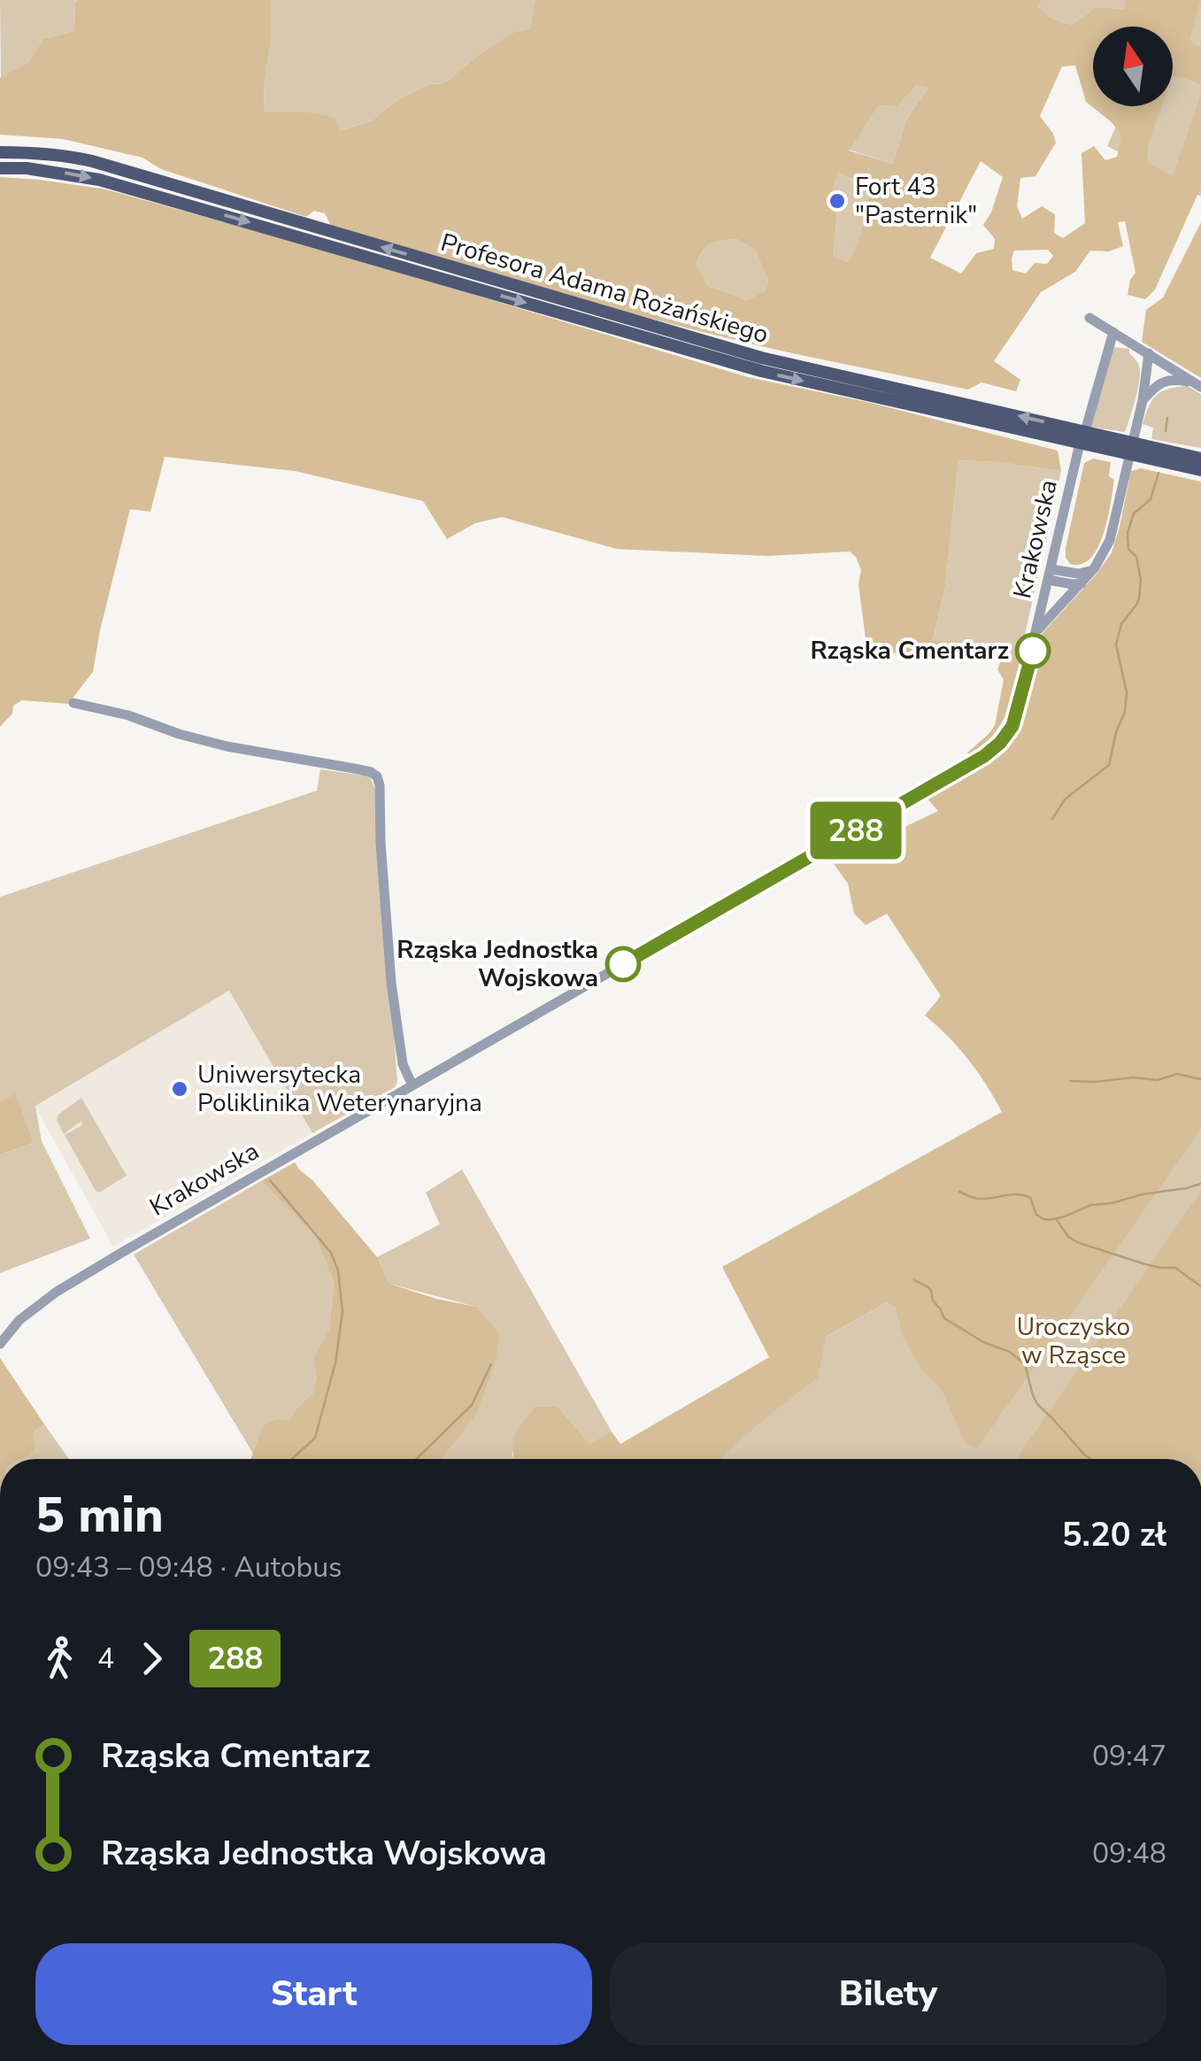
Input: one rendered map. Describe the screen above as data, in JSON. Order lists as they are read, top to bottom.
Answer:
{
  "streets": {
    "main road": ["Profesora Adama Rożańskiego"],
    "street": ["Krakowska"]
  },
  "crossings": [
    ["Profesora Adama Rożańskiego", "Krakowska"]
  ],
  "parks": ["Uroczysko w Rząsce"],
  "places": [
    "Fort 43 \"Pasternik\"",
    "Rząska Cmentarz",
    "Rząska Jednostka Wojskowa",
    "Uniwersytecka Poliklinika Weterynaryjna"
  ],
  "lines": ["bus line 288"],
  "north": "top",
  "page": {
    "on_map": "288",
    "heading": ["5 min", "09:43 – 09:48 · Autobus", "5.20 zł"],
    "legs": ["4", "288"],
    "list": [
      {
        "name": "Rząska Cmentarz",
        "value": "09:47"
      },
      {
        "name": "Rząska Jednostka Wojskowa",
        "value": "09:48"
      }
    ],
    "buttons": ["Start", "Bilety"]
  }
}
